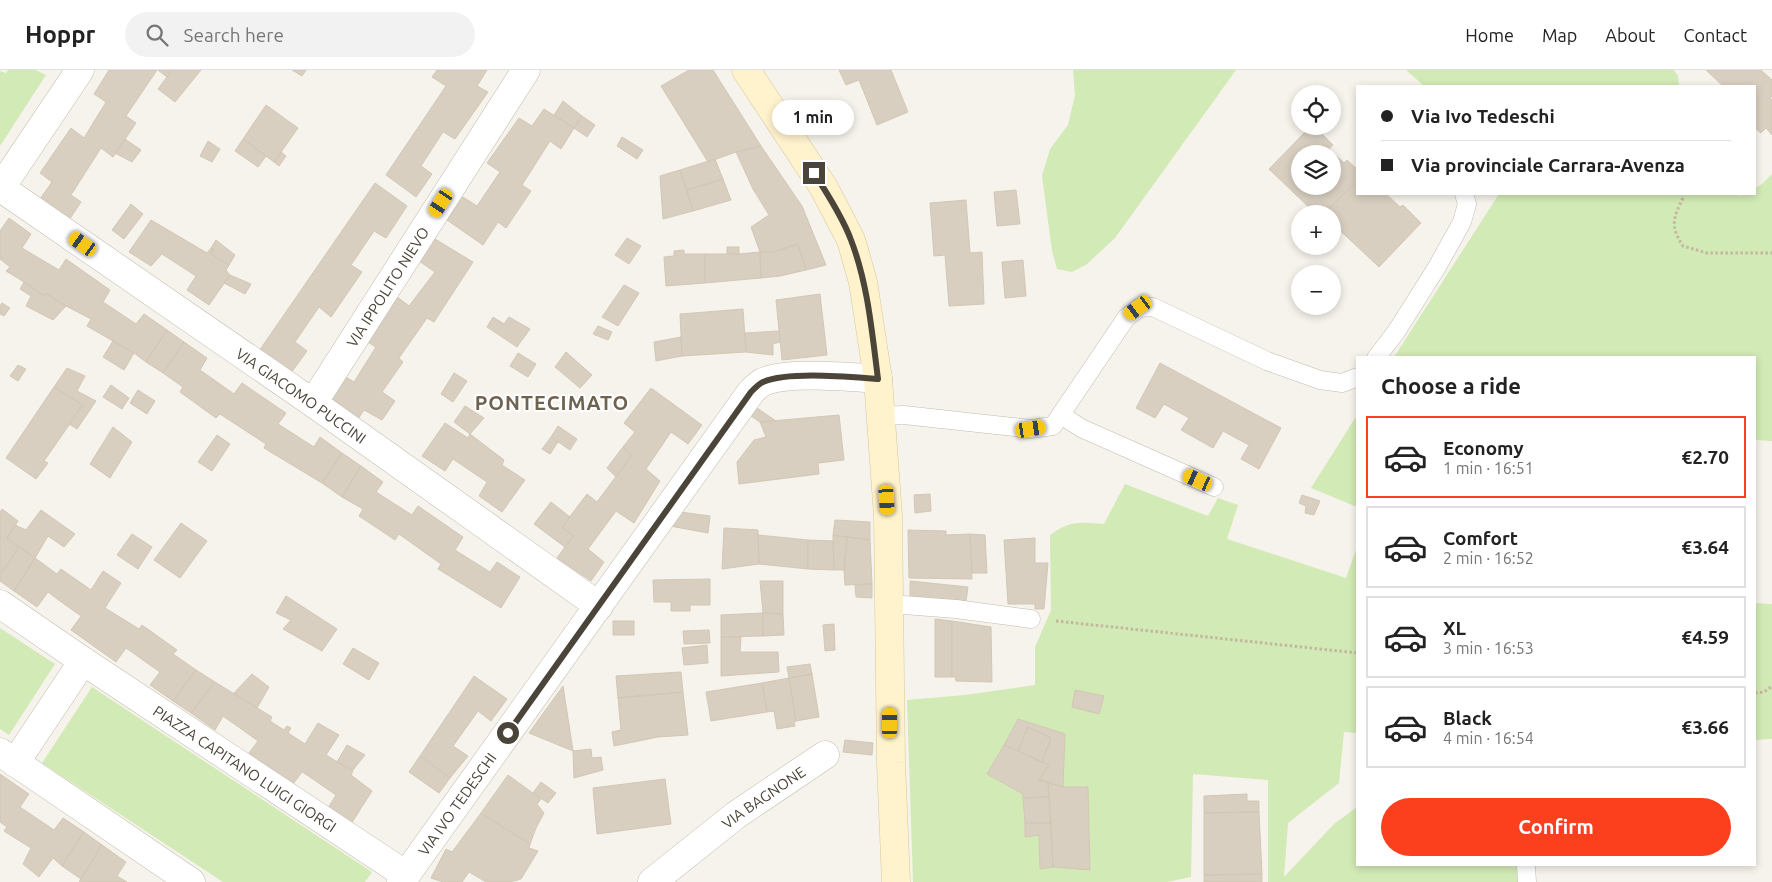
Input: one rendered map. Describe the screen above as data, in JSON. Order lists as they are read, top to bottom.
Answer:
{
  "streets": {
    "street": [
      "VIA IPPOLITO NIEVO",
      "VIA GIACOMO PUCCINI",
      "PIAZZA CAPITANO LUIGI GIORGI",
      "VIA BAGNONE",
      "VIA IVO TEDESCHI"
    ]
  },
  "crossings": [
    ["VIA IPPOLITO NIEVO", "VIA GIACOMO PUCCINI"],
    ["VIA GIACOMO PUCCINI", "VIA IVO TEDESCHI"],
    ["PIAZZA CAPITANO LUIGI GIORGI", "VIA IVO TEDESCHI"]
  ],
  "districts": ["PONTECIMATO"],
  "page": {
    "header": "Hoppr",
    "search": "Search here",
    "nav": [
      "Home",
      "Map",
      "About",
      "Contact"
    ],
    "map_buttons": ["+", "−"],
    "banner": ["Via Ivo Tedeschi", "Via provinciale Carrara-Avenza"],
    "bubble": "1 min",
    "heading": "Choose a ride",
    "list": [
      {
        "name": "Economy",
        "note": "1 min · 16:51",
        "value": "€2.70"
      },
      {
        "name": "Comfort",
        "note": "2 min · 16:52",
        "value": "€3.64"
      },
      {
        "name": "XL",
        "note": "3 min · 16:53",
        "value": "€4.59"
      },
      {
        "name": "Black",
        "note": "4 min · 16:54",
        "value": "€3.66"
      }
    ],
    "buttons": "Confirm"
  }
}
